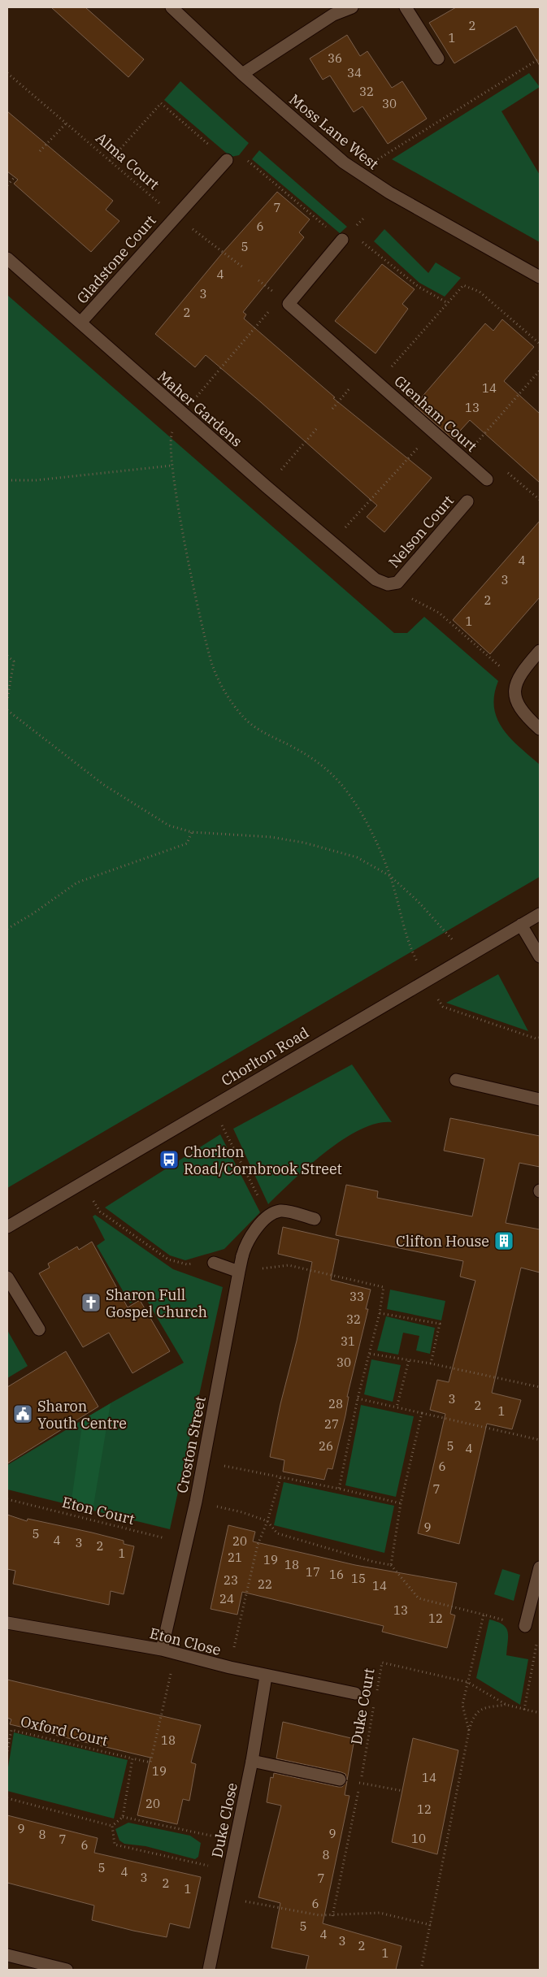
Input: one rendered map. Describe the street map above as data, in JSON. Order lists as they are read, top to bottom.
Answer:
{
  "streets": {
    "street": [
      "Moss Lane West",
      "Gladstone Court",
      "Maher Gardens",
      "Glenham Court",
      "Nelson Court",
      "Chorlton Road",
      "Croston Street",
      "Eton Close",
      "Duke Close"
    ],
    "path": [
      "Alma Court",
      "Eton Court",
      "Duke Court",
      "Oxford Court"
    ]
  },
  "crossings": [
    ["Alma Court", "Gladstone Court"],
    ["Gladstone Court", "Maher Gardens"],
    ["Maher Gardens", "Nelson Court"],
    ["Croston Street", "Eton Court"],
    ["Croston Street", "Eton Close"],
    ["Eton Close", "Oxford Court"],
    ["Eton Close", "Duke Close"]
  ],
  "places": {
    "bus stop": ["Chorlton Road/Cornbrook Street"],
    "building": ["Clifton House"],
    "church": ["Sharon Full Gospel Church"],
    "public building": ["Sharon Youth Centre"]
  },
  "house_numbers": [
    "2",
    "1",
    "36",
    "34",
    "32",
    "30",
    "7",
    "6",
    "5",
    "4",
    "3",
    "2",
    "14",
    "13",
    "4",
    "3",
    "2",
    "1",
    "33",
    "32",
    "31",
    "30",
    "3",
    "28",
    "2",
    "1",
    "27",
    "26",
    "5",
    "4",
    "6",
    "7",
    "9",
    "5",
    "4",
    "20",
    "3",
    "2",
    "1",
    "21",
    "19",
    "18",
    "17",
    "16",
    "15",
    "23",
    "22",
    "14",
    "24",
    "13",
    "12",
    "18",
    "19",
    "14",
    "20",
    "12",
    "9",
    "9",
    "8",
    "10",
    "7",
    "6",
    "8",
    "5",
    "4",
    "3",
    "7",
    "2",
    "1",
    "6",
    "5",
    "4",
    "3",
    "2",
    "1"
  ]
}
